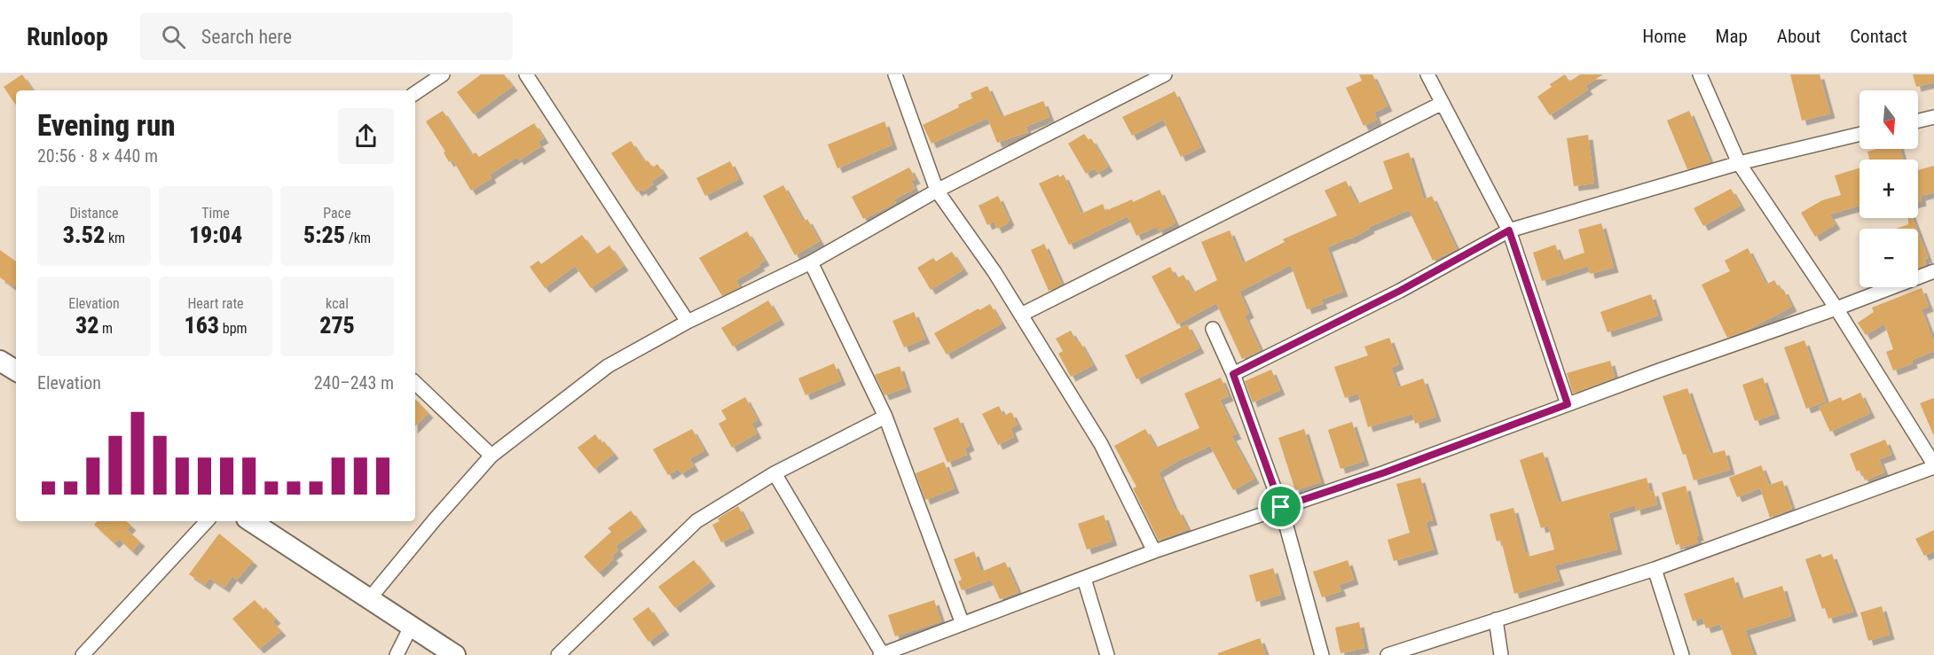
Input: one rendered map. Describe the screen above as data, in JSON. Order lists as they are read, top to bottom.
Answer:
{
  "north": "bottom",
  "page": {
    "header": "Runloop",
    "search": "Search here",
    "nav": [
      "Home",
      "Map",
      "About",
      "Contact"
    ],
    "map_buttons": ["+", "−"],
    "heading": ["Evening run", "20:56 · 8 × 440 m"],
    "stats": [
      ["Distance", "3.52 km"],
      ["Time", "19:04"],
      ["Pace", "5:25 /km"],
      ["Elevation", "32 m"],
      ["Heart rate", "163 bpm"],
      ["kcal", "275"]
    ],
    "chart": ["Elevation", "240–243 m"]
  }
}
